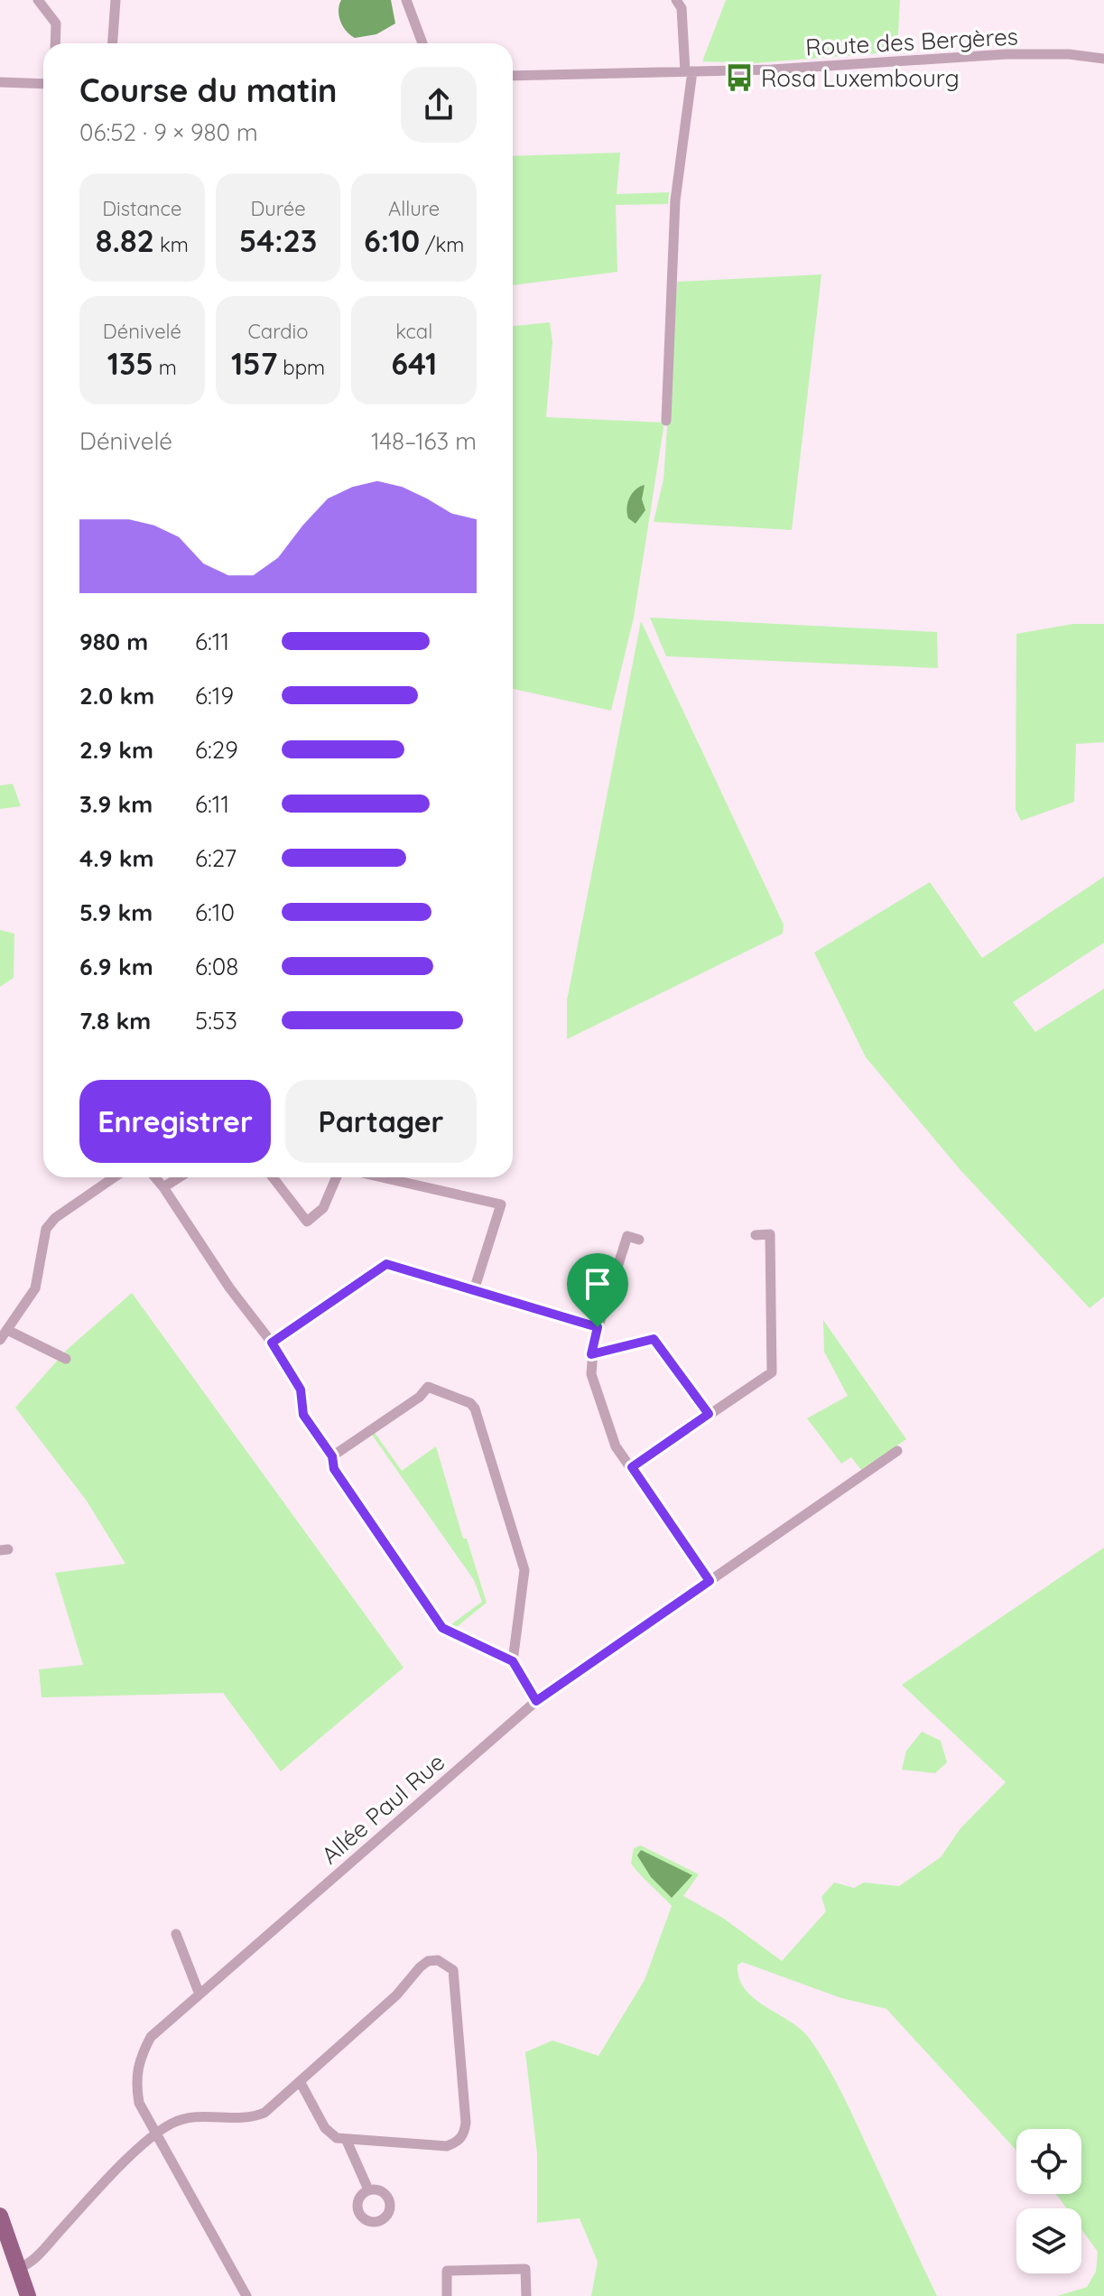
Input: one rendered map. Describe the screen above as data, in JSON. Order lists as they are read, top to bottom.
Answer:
{
  "streets": {
    "street": ["Route des Bergères", "Allée Paul Rue"]
  },
  "places": {
    "bus stop": ["Rosa Luxembourg"]
  },
  "page": {
    "heading": ["Course du matin", "06:52 · 9 × 980 m"],
    "stats": [
      ["Distance", "8.82 km"],
      ["Durée", "54:23"],
      ["Allure", "6:10 /km"],
      ["Dénivelé", "135 m"],
      ["Cardio", "157 bpm"],
      ["kcal", "641"]
    ],
    "chart": ["Dénivelé", "148–163 m"],
    "list": [
      {
        "name": "980 m",
        "note": "6:11"
      },
      {
        "name": "2.0 km",
        "note": "6:19"
      },
      {
        "name": "2.9 km",
        "note": "6:29"
      },
      {
        "name": "3.9 km",
        "note": "6:11"
      },
      {
        "name": "4.9 km",
        "note": "6:27"
      },
      {
        "name": "5.9 km",
        "note": "6:10"
      },
      {
        "name": "6.9 km",
        "note": "6:08"
      },
      {
        "name": "7.8 km",
        "note": "5:53"
      }
    ],
    "buttons": ["Enregistrer", "Partager"]
  }
}
